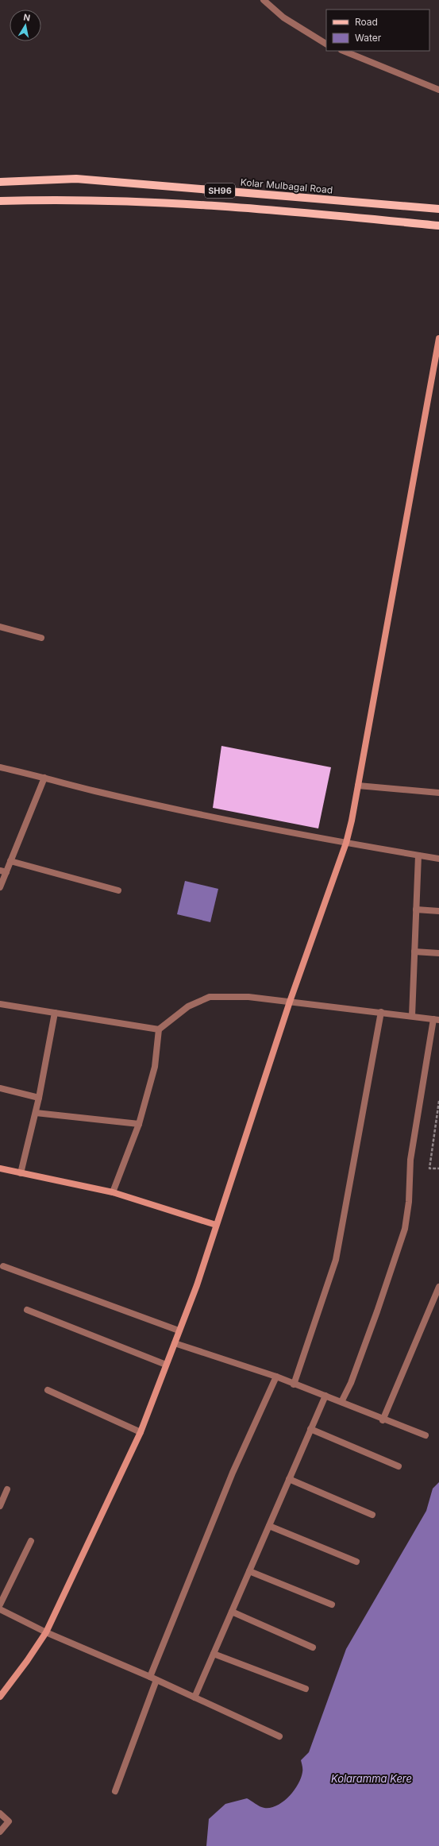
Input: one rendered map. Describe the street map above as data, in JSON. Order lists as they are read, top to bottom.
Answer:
{
  "streets": {
    "main road": ["Kolar Mulbagal Road", "SH96"]
  },
  "water": ["Kolaramma Kere"],
  "legend": ["Road", "Water"],
  "north": "top"
}
